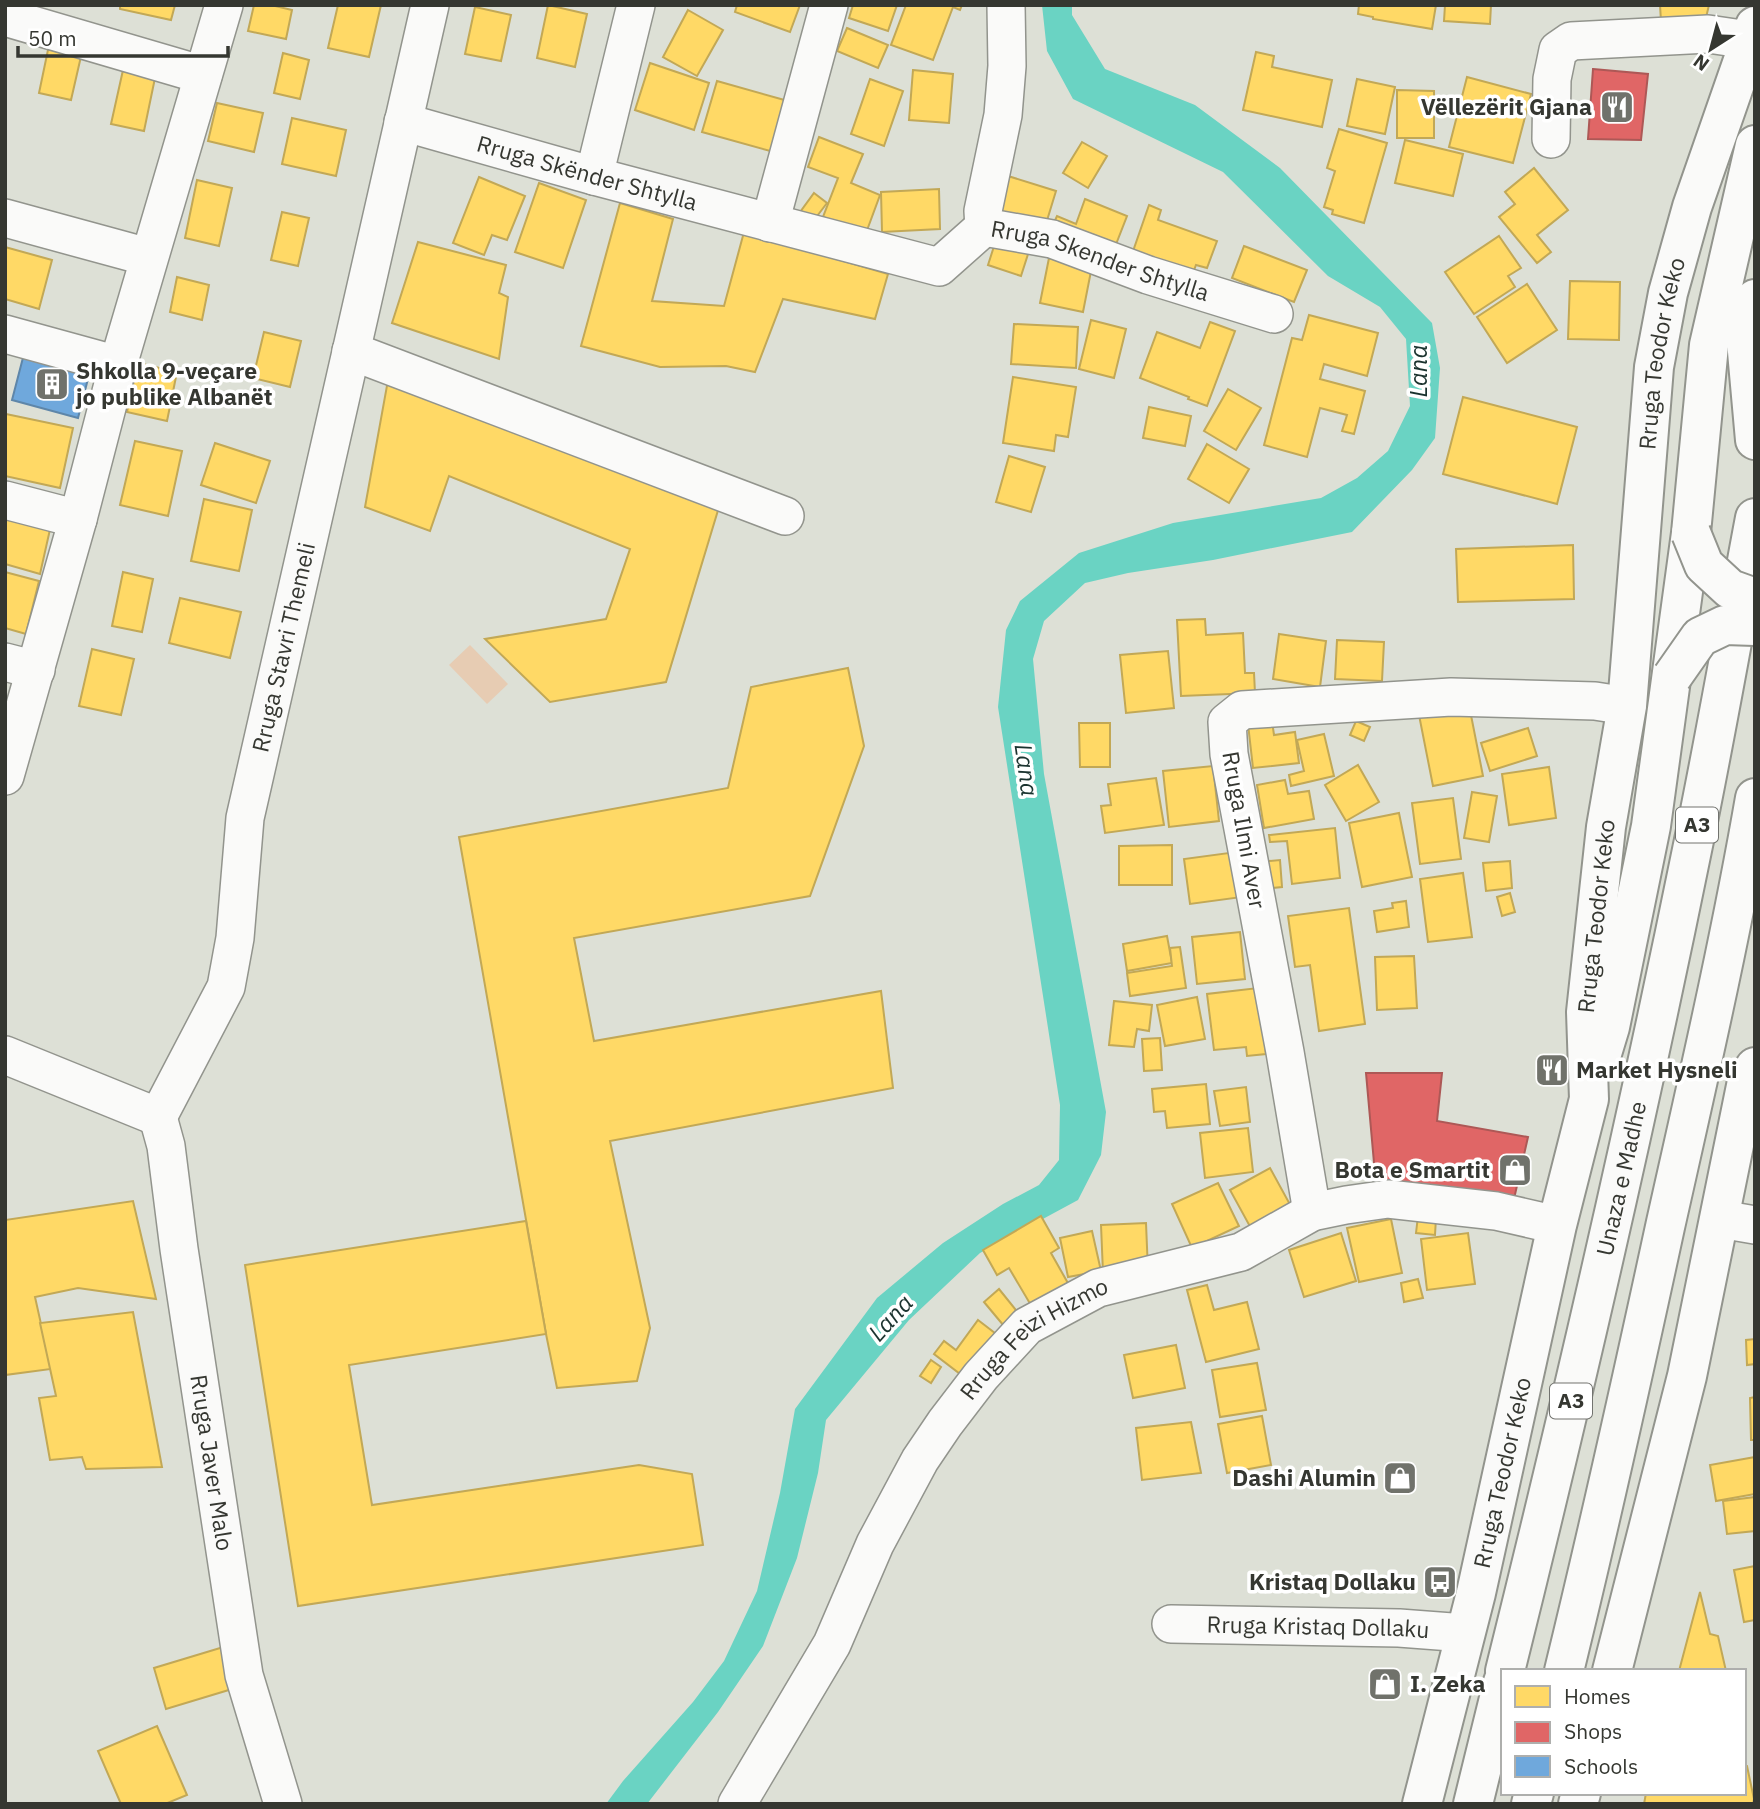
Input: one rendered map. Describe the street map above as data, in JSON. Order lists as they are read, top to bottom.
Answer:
{
  "streets": {
    "main road": ["Rruga Teodor Keko", "A3", "Unaza e Madhe"],
    "street": [
      "Rruga Skënder Shtylla",
      "Rruga Skender Shtylla",
      "Rruga Stavri Themeli",
      "Rruga Ilmi Aver",
      "Rruga Feizi Hizmo",
      "Rruga Javer Malo",
      "Rruga Kristaq Dollaku"
    ]
  },
  "crossings": [
    ["Rruga Skënder Shtylla", "Rruga Skender Shtylla"],
    ["Rruga Skënder Shtylla", "Rruga Stavri Themeli"],
    ["Rruga Teodor Keko", "Rruga Ilmi Aver"],
    ["Rruga Teodor Keko", "Rruga Feizi Hizmo"],
    ["Rruga Teodor Keko", "Rruga Kristaq Dollaku"],
    ["Rruga Stavri Themeli", "Rruga Javer Malo"],
    ["Rruga Ilmi Aver", "Rruga Feizi Hizmo"]
  ],
  "water": ["Lana"],
  "places": {
    "restaurant": ["Vëllezërit Gjana", "Market Hysneli"],
    "building": ["Shkolla 9-veçare jo publike Albanët"],
    "shop": ["Bota e Smartit", "Dashi Alumin", "I. Zeka"],
    "bus stop": ["Kristaq Dollaku"]
  },
  "legend": ["Homes", "Shops", "Schools"],
  "scale_bar": "50 m",
  "north": "bottom left"
}
